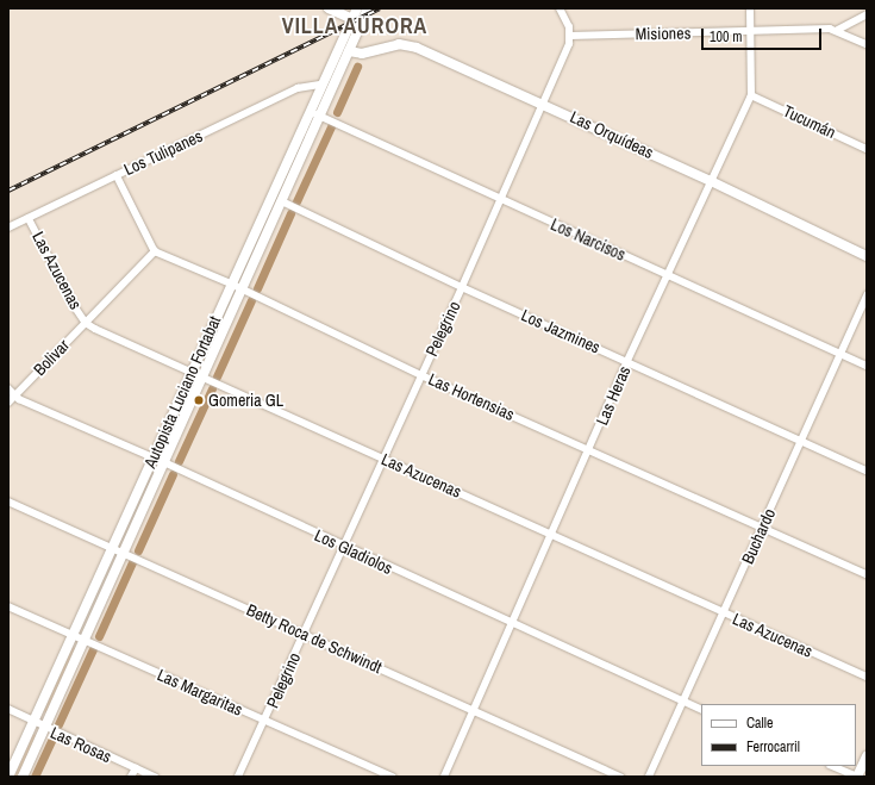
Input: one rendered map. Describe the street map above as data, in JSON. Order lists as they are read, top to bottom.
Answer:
{
  "streets": {
    "main road": ["Las Orquídeas", "Autopista Luciano Fortabat"],
    "street": [
      "Misiones",
      "Tucumán",
      "Los Tulipanes",
      "Los Narcisos",
      "Las Azucenas",
      "Pelegrino",
      "Los Jazmines",
      "Bolivar",
      "Las Heras",
      "Las Hortensias",
      "Buchardo",
      "Los Gladiolos",
      "Betty Roca de Schwindt",
      "Las Margaritas",
      "Las Rosas"
    ]
  },
  "crossings": [
    ["Misiones", "Pelegrino"],
    ["Misiones", "Las Heras"],
    ["Tucumán", "Las Heras"],
    ["Las Orquídeas", "Pelegrino"],
    ["Las Orquídeas", "Autopista Luciano Fortabat"],
    ["Las Orquídeas", "Las Heras"],
    ["Los Tulipanes", "Las Azucenas"],
    ["Los Tulipanes", "Autopista Luciano Fortabat"],
    ["Los Narcisos", "Pelegrino"],
    ["Los Narcisos", "Autopista Luciano Fortabat"],
    ["Los Narcisos", "Las Heras"],
    ["Los Narcisos", "Buchardo"],
    ["Las Azucenas", "Pelegrino"],
    ["Las Azucenas", "Bolivar"],
    ["Las Azucenas", "Autopista Luciano Fortabat"],
    ["Las Azucenas", "Las Heras"],
    ["Las Azucenas", "Buchardo"],
    ["Pelegrino", "Los Jazmines"],
    ["Pelegrino", "Las Hortensias"],
    ["Pelegrino", "Los Gladiolos"],
    ["Pelegrino", "Betty Roca de Schwindt"],
    ["Pelegrino", "Las Margaritas"],
    ["Los Jazmines", "Autopista Luciano Fortabat"],
    ["Los Jazmines", "Las Heras"],
    ["Los Jazmines", "Buchardo"],
    ["Bolivar", "Las Hortensias"],
    ["Bolivar", "Los Gladiolos"],
    ["Autopista Luciano Fortabat", "Las Hortensias"],
    ["Autopista Luciano Fortabat", "Los Gladiolos"],
    ["Autopista Luciano Fortabat", "Betty Roca de Schwindt"],
    ["Autopista Luciano Fortabat", "Las Margaritas"],
    ["Autopista Luciano Fortabat", "Las Rosas"],
    ["Las Heras", "Las Hortensias"],
    ["Las Heras", "Los Gladiolos"],
    ["Las Heras", "Betty Roca de Schwindt"],
    ["Las Hortensias", "Buchardo"],
    ["Buchardo", "Los Gladiolos"]
  ],
  "districts": ["VILLA AURORA"],
  "places": ["Gomeria GL"],
  "legend": ["Calle", "Ferrocarril"],
  "scale_bar": "100 m"
}
